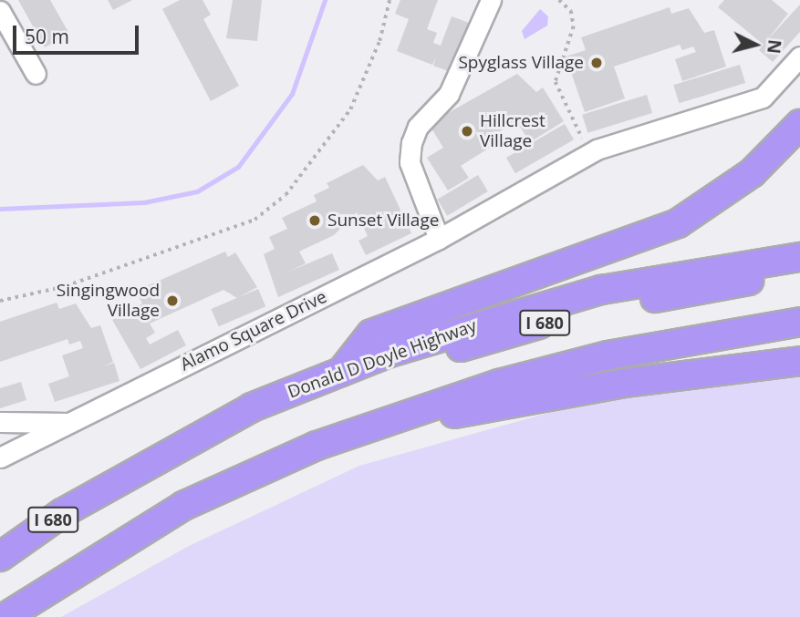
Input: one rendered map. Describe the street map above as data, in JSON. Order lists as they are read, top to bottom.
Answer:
{
  "streets": {
    "highway": ["I 680", "Donald D Doyle Highway"],
    "street": ["Alamo Square Drive"]
  },
  "crossings": [
    ["I 680", "Donald D Doyle Highway"]
  ],
  "places": [
    "Spyglass Village",
    "Hillcrest Village",
    "Sunset Village",
    "Singingwood Village"
  ],
  "scale_bar": "50 m",
  "north": "right"
}
